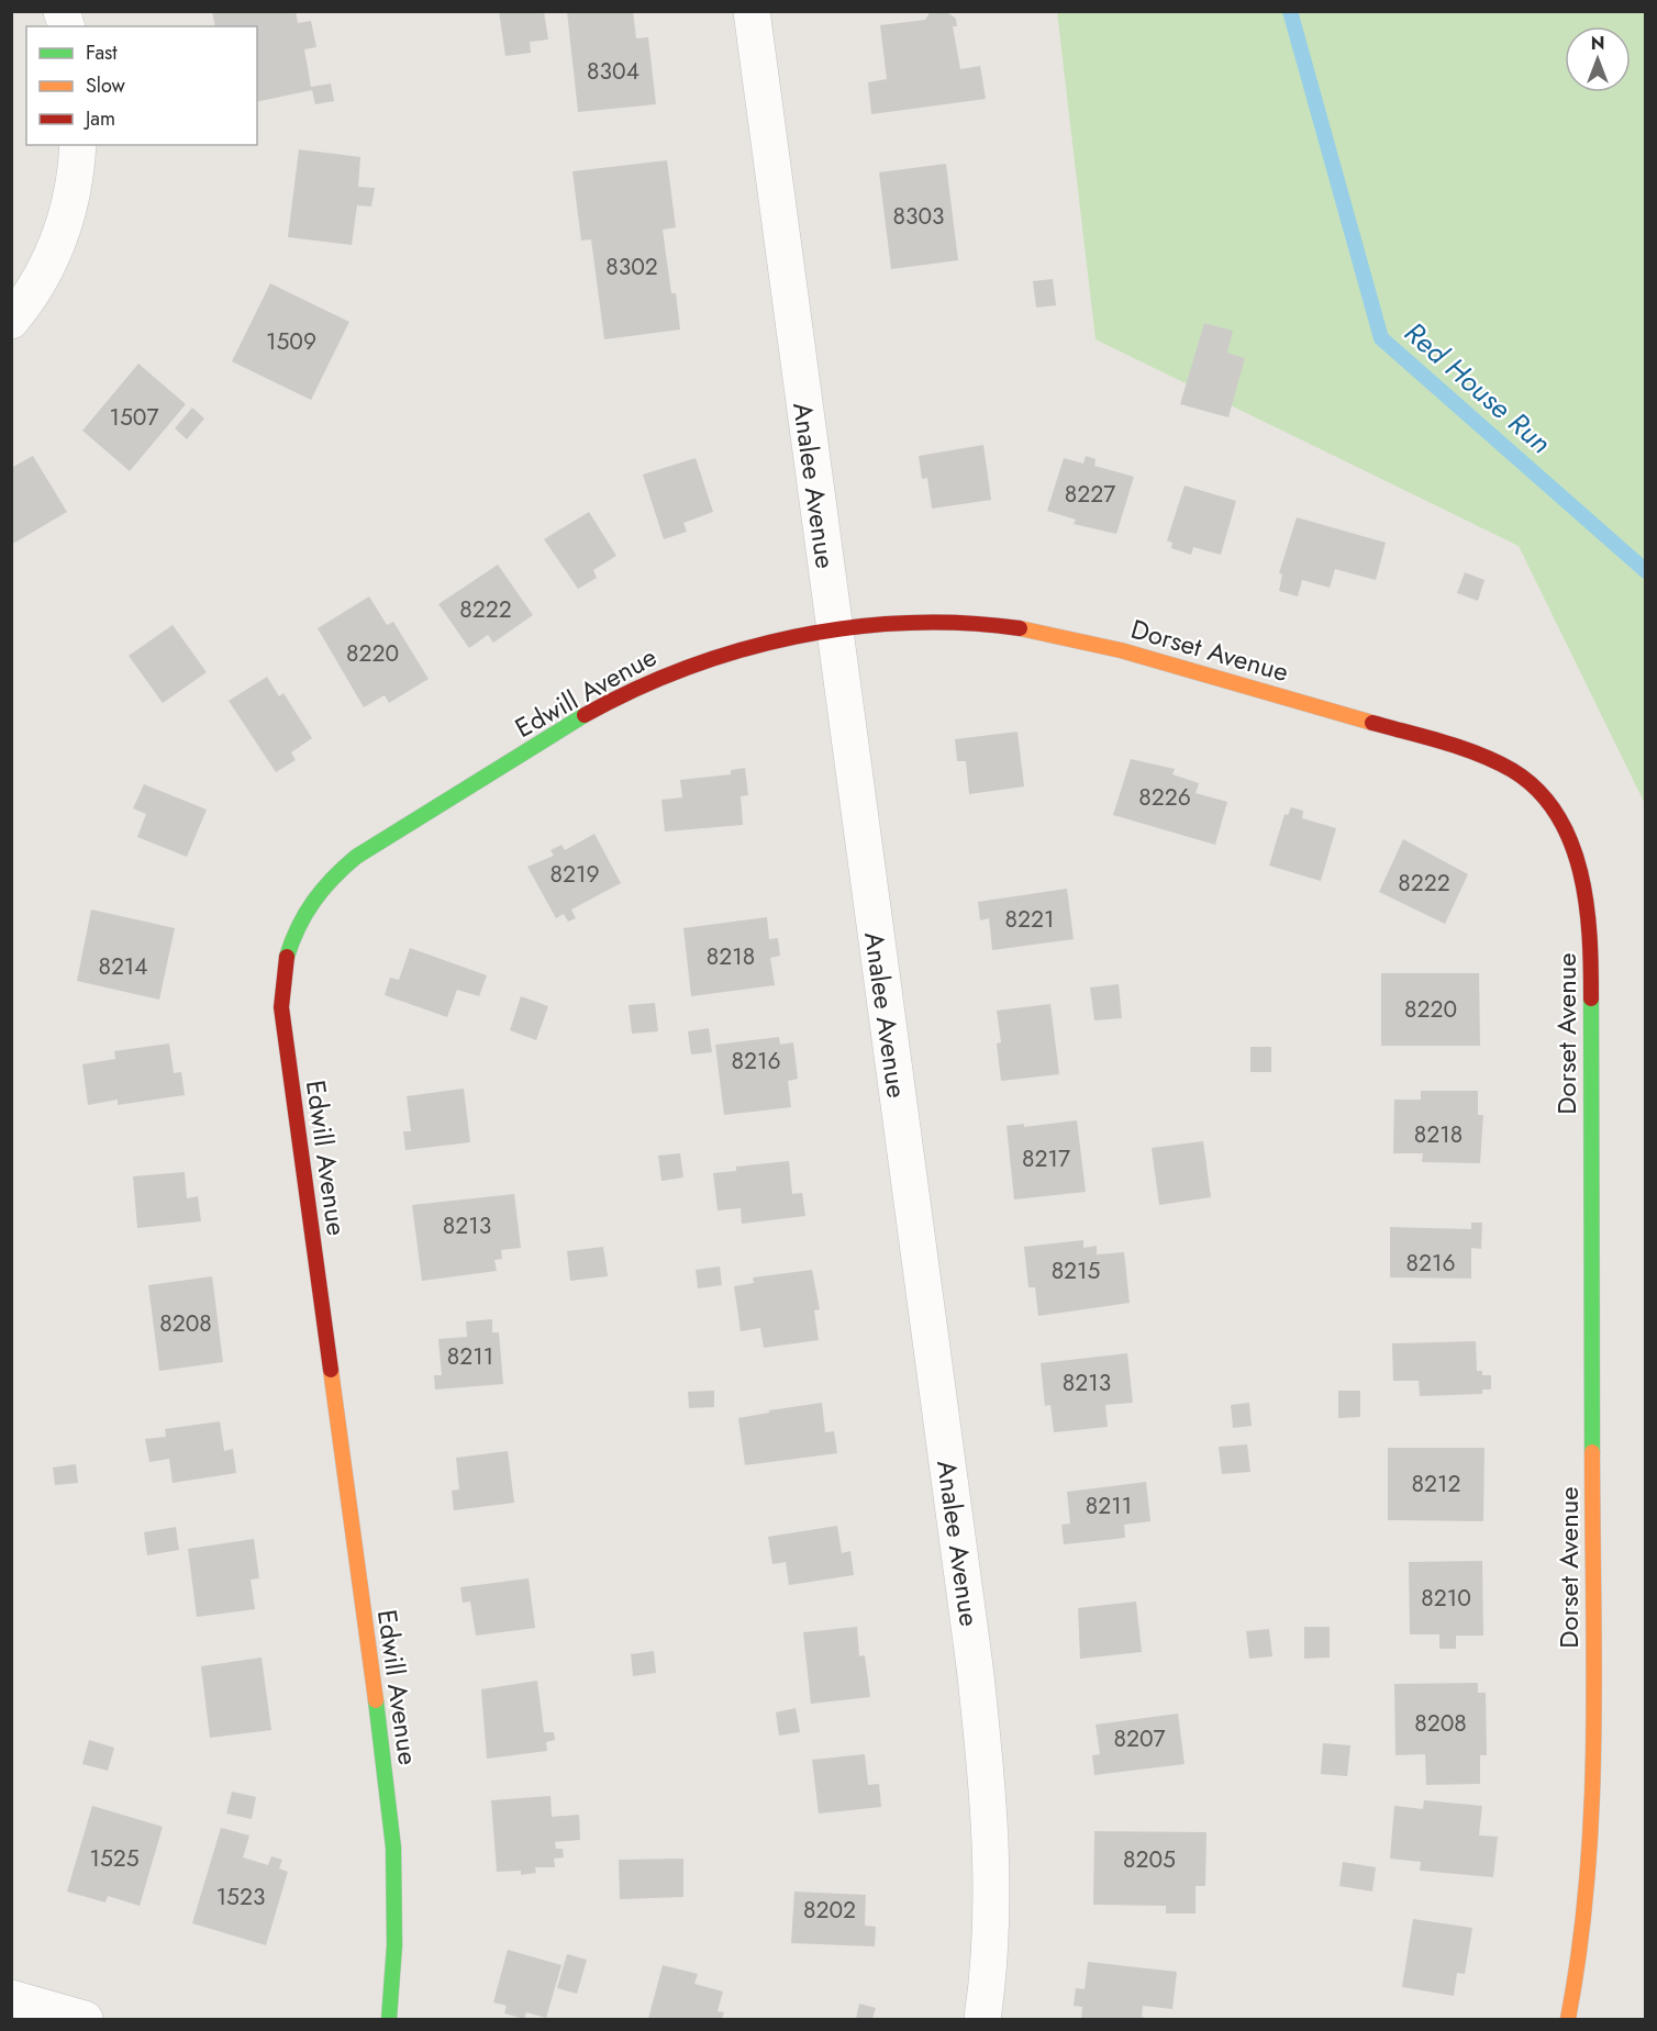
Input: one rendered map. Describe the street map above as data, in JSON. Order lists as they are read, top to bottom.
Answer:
{
  "streets": {
    "street": ["Analee Avenue", "Dorset Avenue", "Edwill Avenue"]
  },
  "crossings": [
    ["Analee Avenue", "Dorset Avenue"],
    ["Analee Avenue", "Edwill Avenue"],
    ["Dorset Avenue", "Edwill Avenue"]
  ],
  "water": ["Red House Run"],
  "house_numbers": [
    "8304",
    "8303",
    "8302",
    "1509",
    "1507",
    "8227",
    "8222",
    "8220",
    "8226",
    "8219",
    "8222",
    "8221",
    "8218",
    "8214",
    "8220",
    "8216",
    "8218",
    "8217",
    "8213",
    "8216",
    "8215",
    "8208",
    "8211",
    "8213",
    "8212",
    "8211",
    "8210",
    "8208",
    "8207",
    "1525",
    "8205",
    "1523",
    "8202"
  ],
  "legend": ["Fast", "Slow", "Jam"],
  "north": "top"
}
